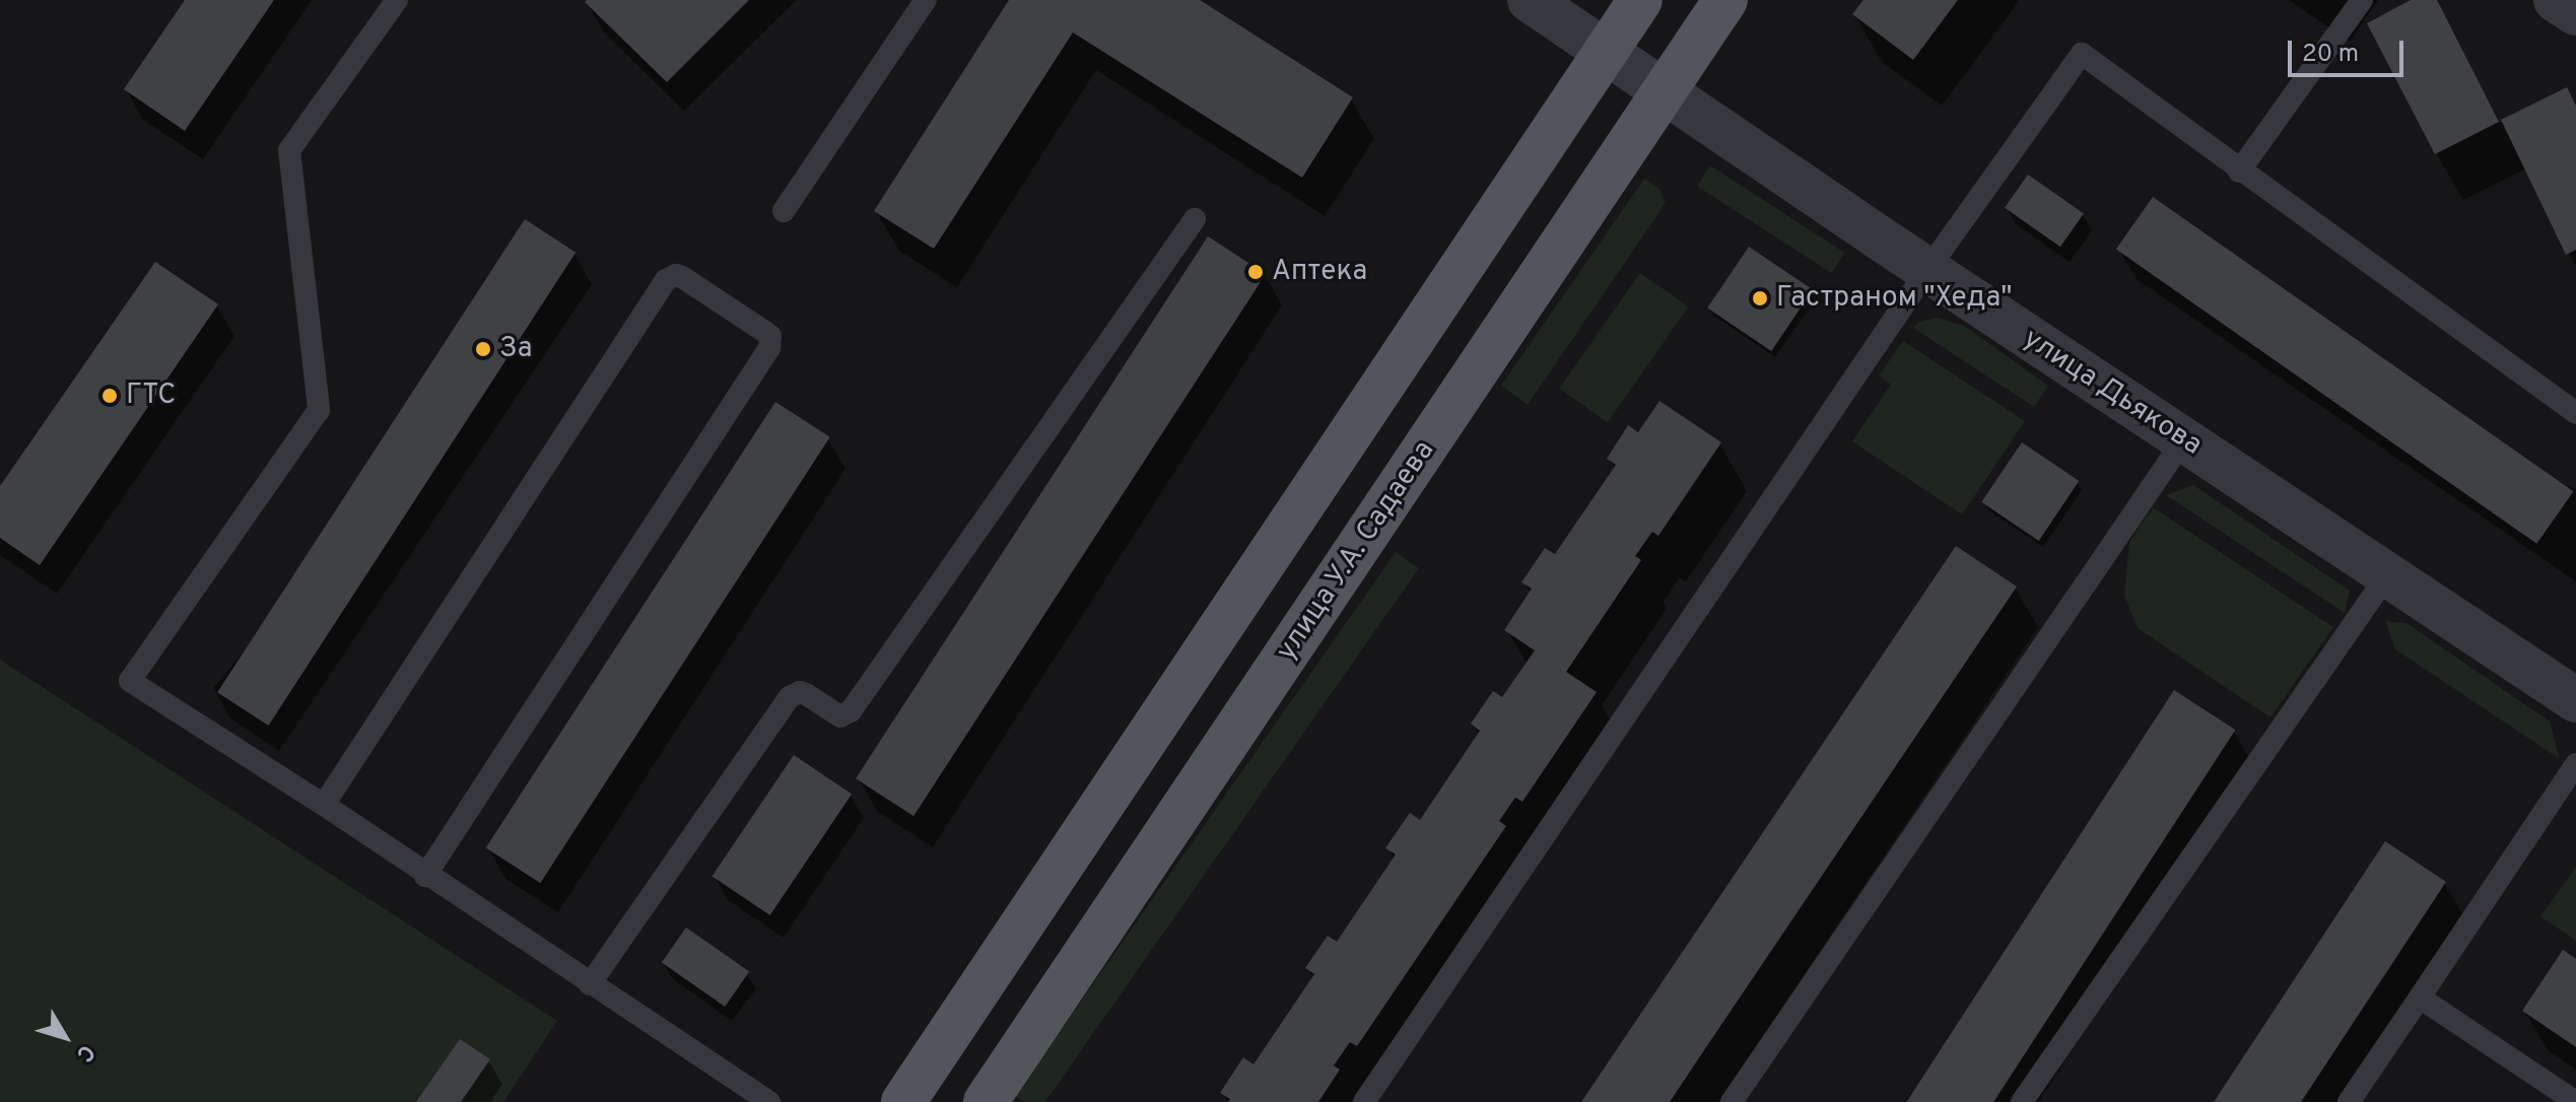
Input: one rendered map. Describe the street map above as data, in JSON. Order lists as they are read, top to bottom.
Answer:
{
  "streets": {
    "main road": ["улица У.А. Садаева"],
    "street": ["улица Дьякова"]
  },
  "crossings": [
    ["улица Дьякова", "улица У.А. Садаева"]
  ],
  "places": [
    "Аптека",
    "Гастраном \"Хеда\"",
    "За",
    "ГТС"
  ],
  "scale_bar": "20 m",
  "north": "bottom right"
}
